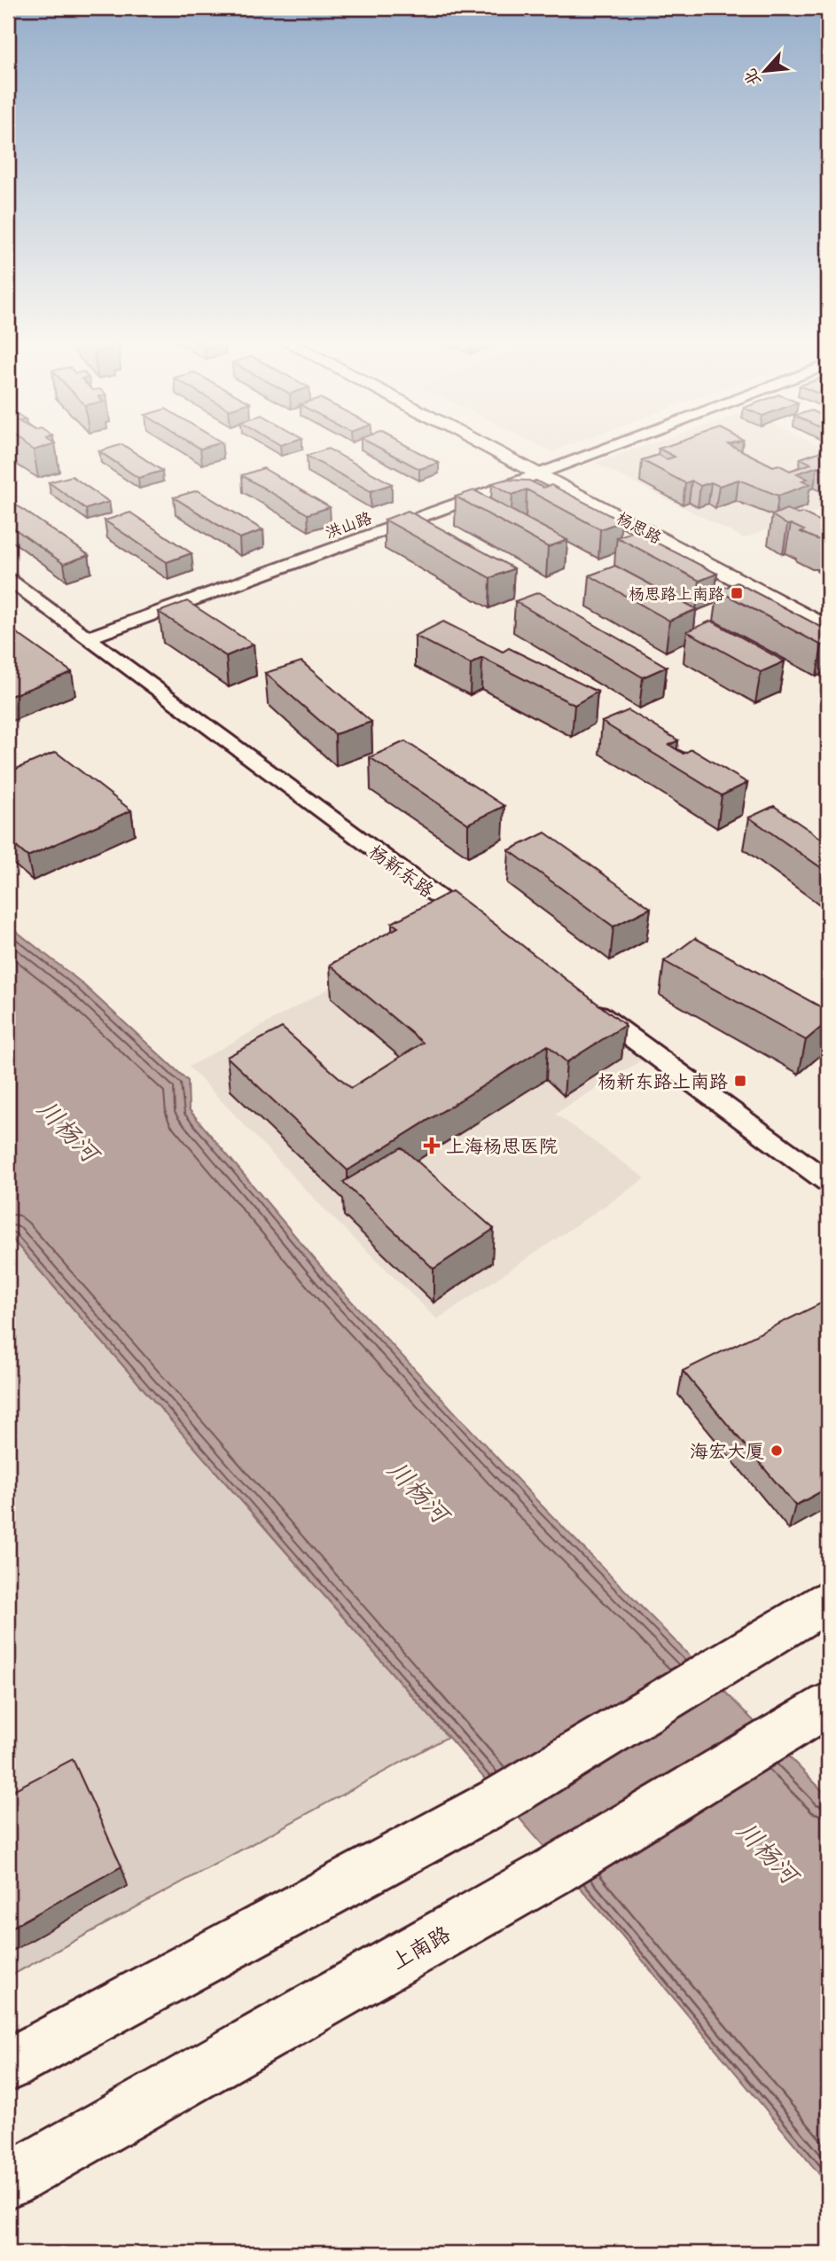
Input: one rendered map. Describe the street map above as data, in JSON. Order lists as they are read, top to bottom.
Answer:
{
  "streets": {
    "main road": ["上南路"],
    "street": ["洪山路", "杨思路", "杨新东路"]
  },
  "crossings": [
    ["洪山路", "杨思路"],
    ["洪山路", "杨新东路"]
  ],
  "water": ["川杨河"],
  "places": {
    "transit": ["杨思路上南路", "杨新东路上南路"],
    "health": ["上海杨思医院"],
    "other": ["海宏大厦"]
  },
  "north": "bottom left"
}
